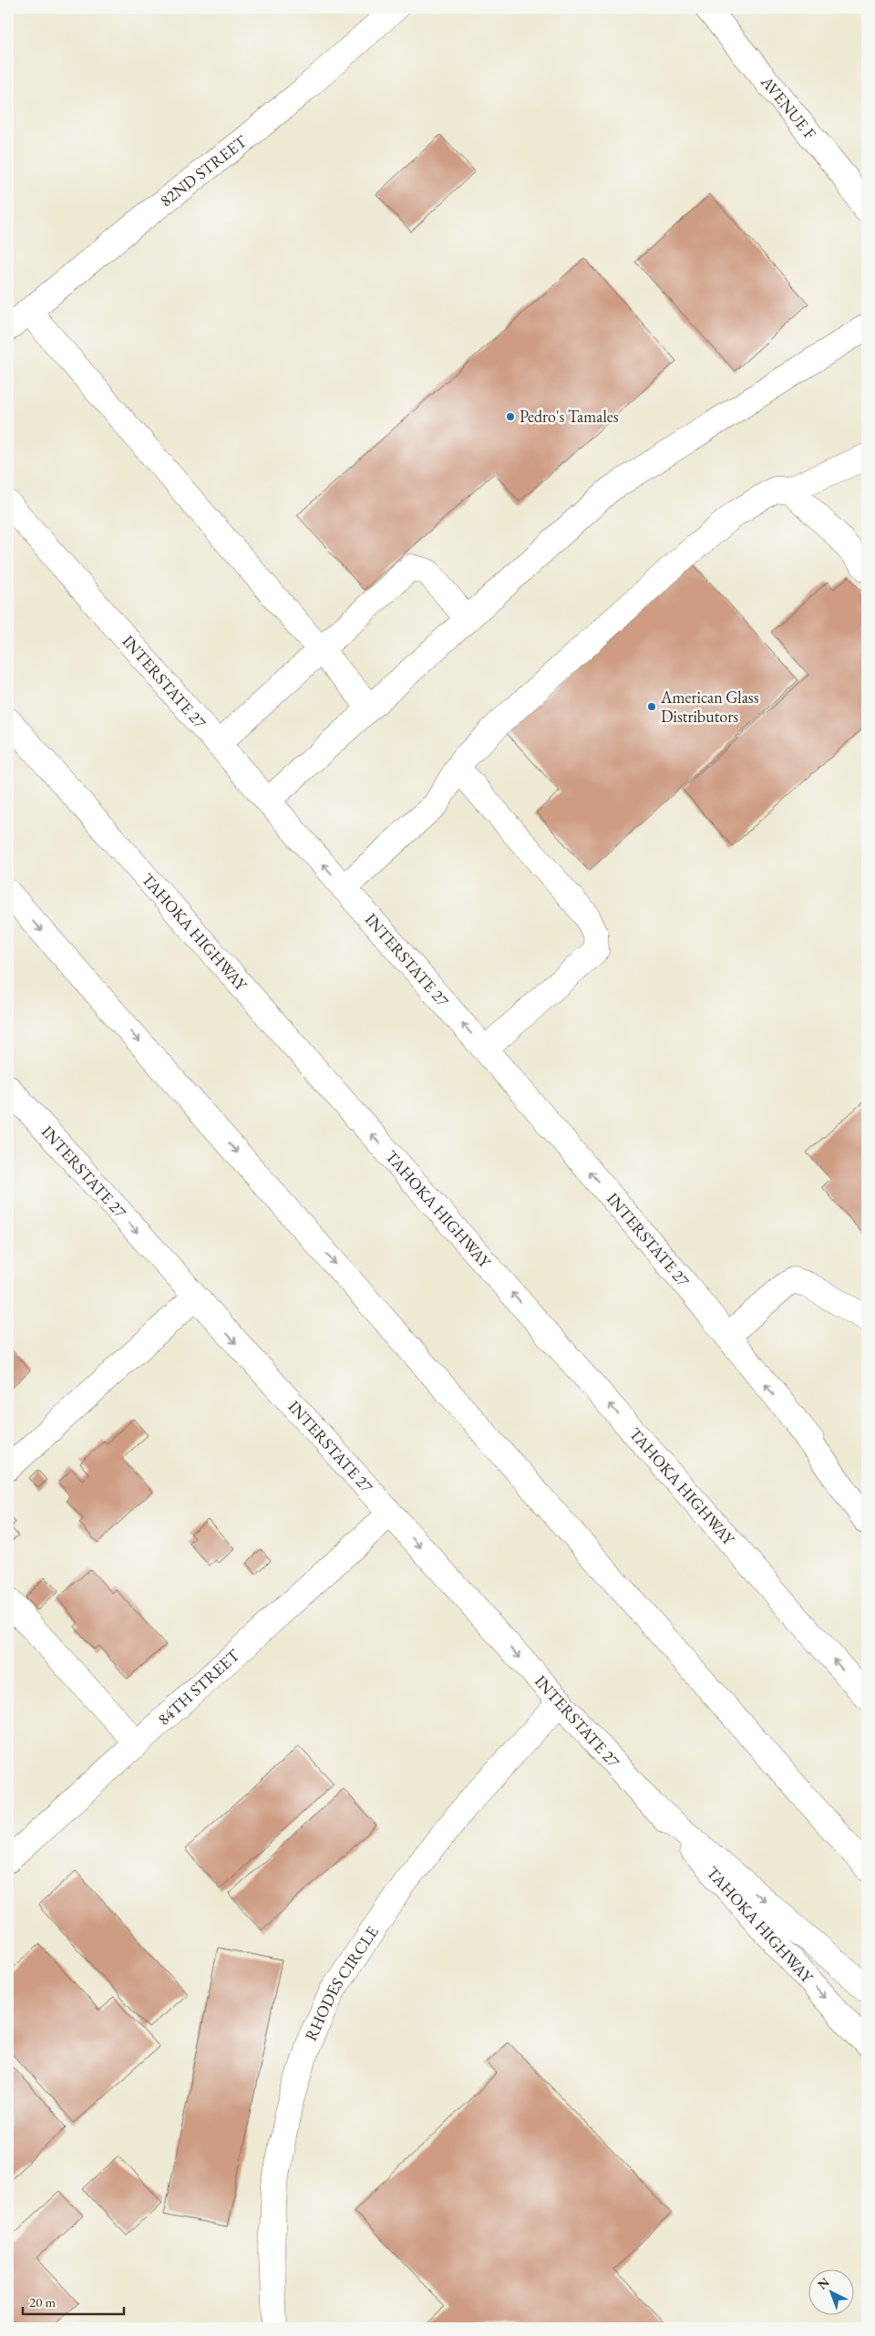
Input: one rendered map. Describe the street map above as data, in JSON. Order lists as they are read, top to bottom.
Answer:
{
  "streets": {
    "main road": [
      "AVENUE F",
      "82ND STREET",
      "INTERSTATE 27",
      "TAHOKA HIGHWAY",
      "84TH STREET",
      "RHODES CIRCLE"
    ]
  },
  "crossings": [
    ["INTERSTATE 27", "TAHOKA HIGHWAY"],
    ["INTERSTATE 27", "84TH STREET"],
    ["INTERSTATE 27", "RHODES CIRCLE"]
  ],
  "places": ["Pedro's Tamales", "American Glass Distributors"],
  "scale_bar": "20 m",
  "north": "top left"
}
